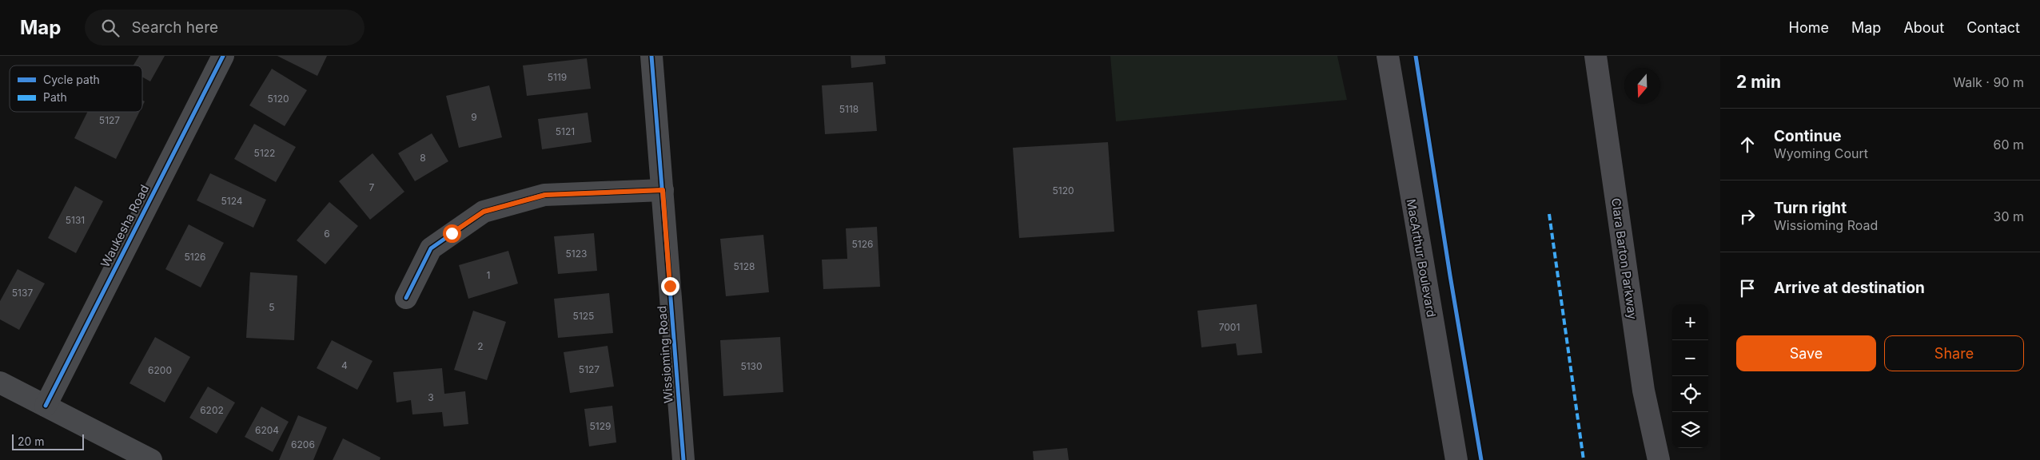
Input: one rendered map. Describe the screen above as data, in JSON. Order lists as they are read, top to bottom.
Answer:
{
  "streets": {
    "main road": ["MacArthur Boulevard", "Clara Barton Parkway"],
    "street": ["Waukesha Road", "Wissioming Road"]
  },
  "house_numbers": [
    "5119",
    "5120",
    "5118",
    "9",
    "5127",
    "5121",
    "5122",
    "8",
    "7",
    "5120",
    "5124",
    "5131",
    "6",
    "5126",
    "5123",
    "5126",
    "5128",
    "1",
    "5137",
    "5",
    "5125",
    "7001",
    "2",
    "4",
    "5130",
    "5127",
    "6200",
    "3",
    "6202",
    "5129",
    "6204",
    "6206"
  ],
  "legend": ["Cycle path", "Path"],
  "scale_bar": "20 m",
  "north": "bottom",
  "page": {
    "header": "Map",
    "search": "Search here",
    "nav": [
      "Home",
      "Map",
      "About",
      "Contact"
    ],
    "heading": ["2 min", "Walk · 90 m"],
    "list": [
      ["Continue", "Wyoming Court", "60 m"],
      ["Turn right", "Wissioming Road", "30 m"],
      "Arrive at destination"
    ],
    "map_buttons": ["+", "−"],
    "buttons": ["Save", "Share"],
    "scale": "20 m"
  }
}
